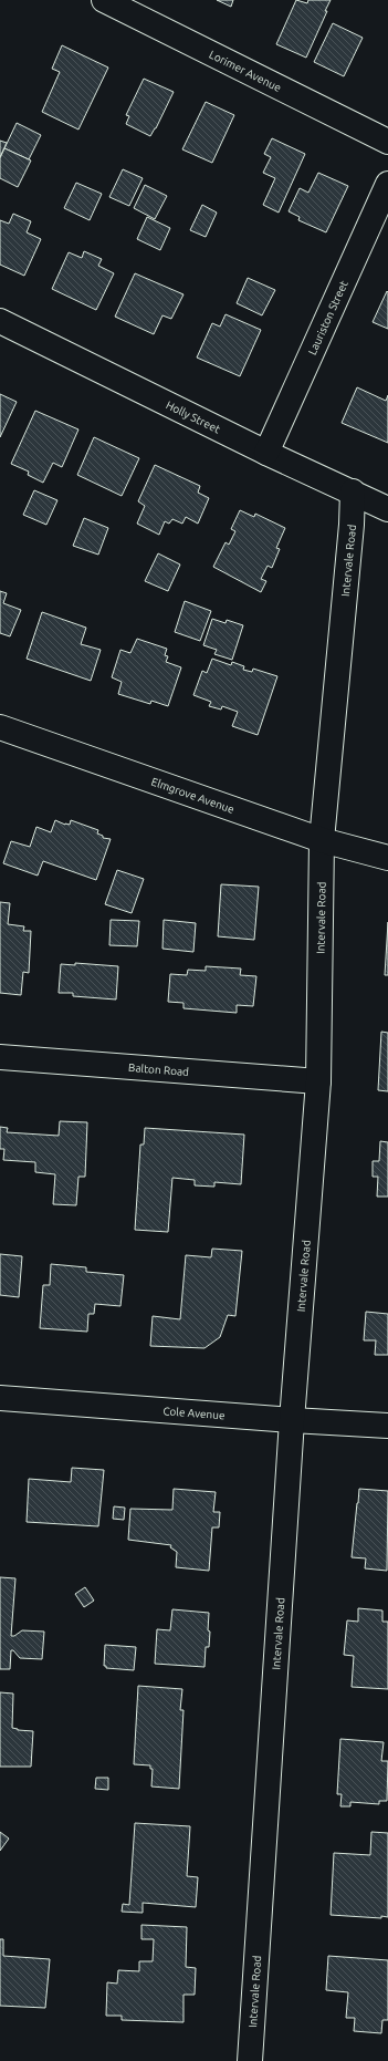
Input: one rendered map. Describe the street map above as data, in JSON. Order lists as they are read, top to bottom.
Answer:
{
  "streets": {
    "street": [
      "Lorimer Avenue",
      "Lauriston Street",
      "Holly Street",
      "Intervale Road",
      "Elmgrove Avenue",
      "Balton Road",
      "Cole Avenue"
    ]
  },
  "crossings": [
    ["Lauriston Street", "Holly Street"],
    ["Holly Street", "Intervale Road"],
    ["Intervale Road", "Elmgrove Avenue"],
    ["Intervale Road", "Balton Road"],
    ["Intervale Road", "Cole Avenue"]
  ]
}
